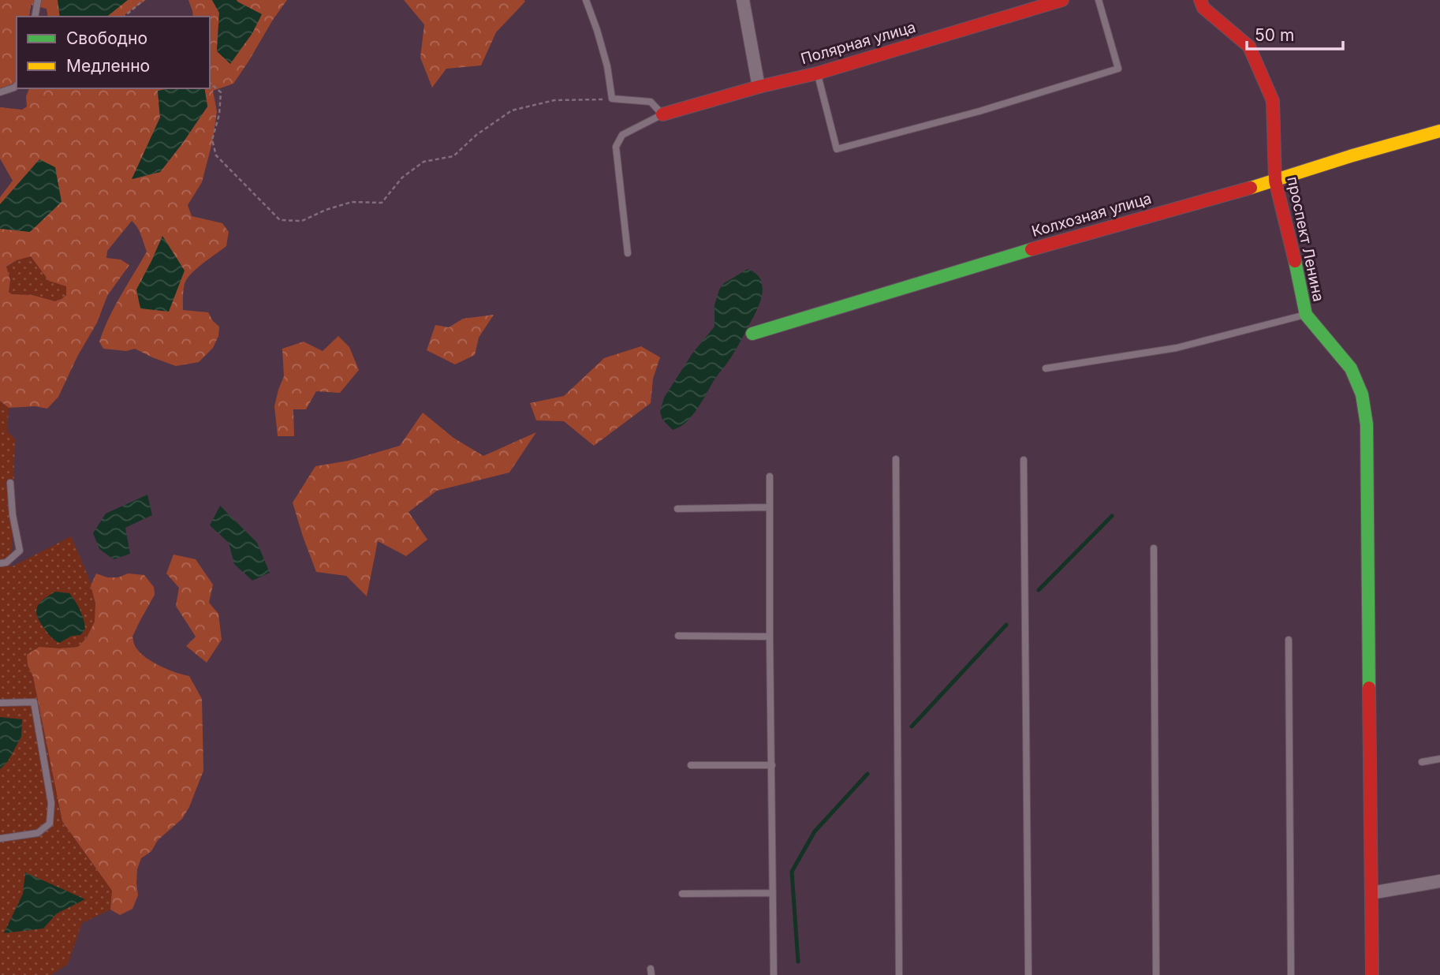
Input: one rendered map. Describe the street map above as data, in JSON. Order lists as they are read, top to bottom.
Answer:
{
  "streets": {
    "street": ["Полярная улица", "Колхозная улица", "проспект Ленина"]
  },
  "crossings": [
    ["Колхозная улица", "проспект Ленина"]
  ],
  "legend": ["Свободно", "Медленно"],
  "scale_bar": "50 m"
}
